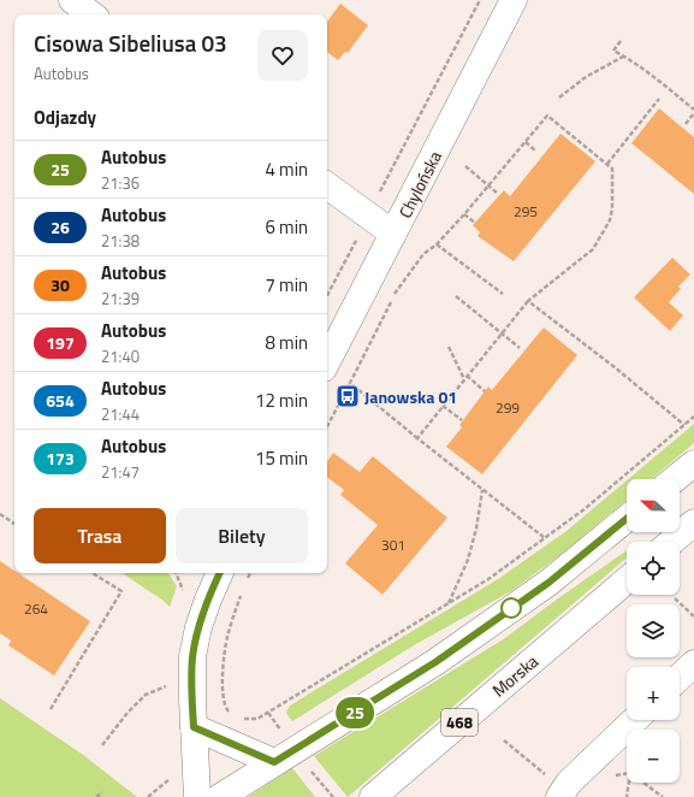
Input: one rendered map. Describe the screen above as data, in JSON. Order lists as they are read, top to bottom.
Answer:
{
  "streets": {
    "main road": ["Chylońska", "Morska", "468"]
  },
  "places": {
    "bus stop": ["Janowska 01"]
  },
  "lines": ["bus line 25"],
  "house_numbers": [
    "295",
    "299",
    "301",
    "264"
  ],
  "north": "left",
  "page": {
    "on_map": "25",
    "heading": [
      ["Cisowa Sibeliusa 03", "Autobus"],
      "Odjazdy"
    ],
    "list": [
      {
        "mark": "25",
        "name": "Autobus",
        "note": "21:36",
        "value": "4 min"
      },
      {
        "mark": "26",
        "name": "Autobus",
        "note": "21:38",
        "value": "6 min"
      },
      {
        "mark": "30",
        "name": "Autobus",
        "note": "21:39",
        "value": "7 min"
      },
      {
        "mark": "197",
        "name": "Autobus",
        "note": "21:40",
        "value": "8 min"
      },
      {
        "mark": "654",
        "name": "Autobus",
        "note": "21:44",
        "value": "12 min"
      },
      {
        "mark": "173",
        "name": "Autobus",
        "note": "21:47",
        "value": "15 min"
      }
    ],
    "map_buttons": ["+", "−"],
    "buttons": ["Trasa", "Bilety"]
  }
}
